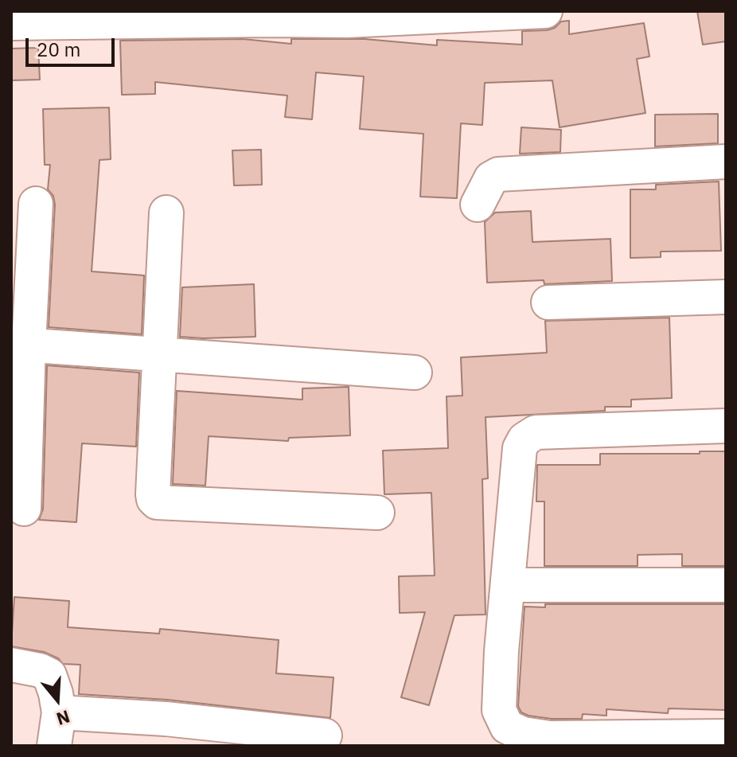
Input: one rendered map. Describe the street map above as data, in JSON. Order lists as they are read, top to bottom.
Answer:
{
  "scale_bar": "20 m",
  "north": "bottom"
}
